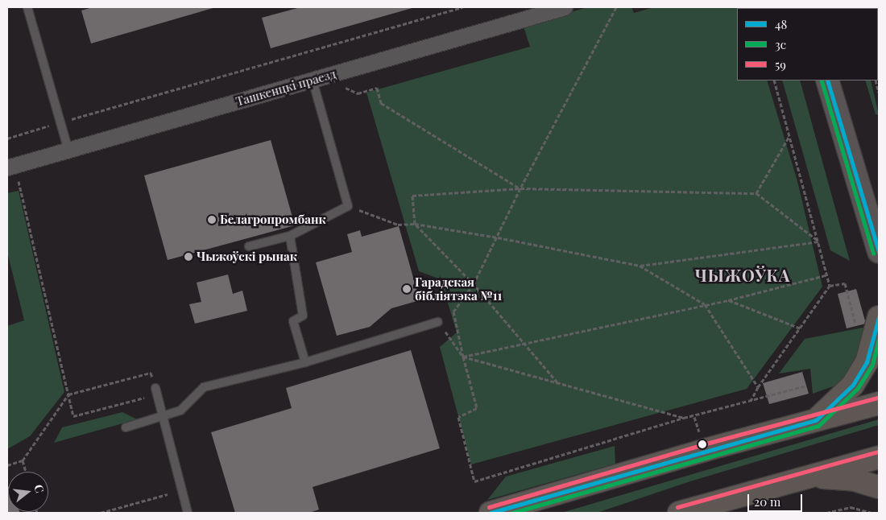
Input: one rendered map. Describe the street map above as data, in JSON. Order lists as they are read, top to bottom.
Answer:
{
  "streets": {
    "street": ["Ташкенцкі праезд"]
  },
  "districts": ["ЧЫЖОЎКА"],
  "places": ["Белагропромбанк", "Чыжоўскі рынак", "Гарадская бібліятэка №11"],
  "lines": ["transit line 48", "transit line 3с", "transit line 59"],
  "legend": ["48", "3с", "59"],
  "scale_bar": "20 m",
  "north": "right"
}
